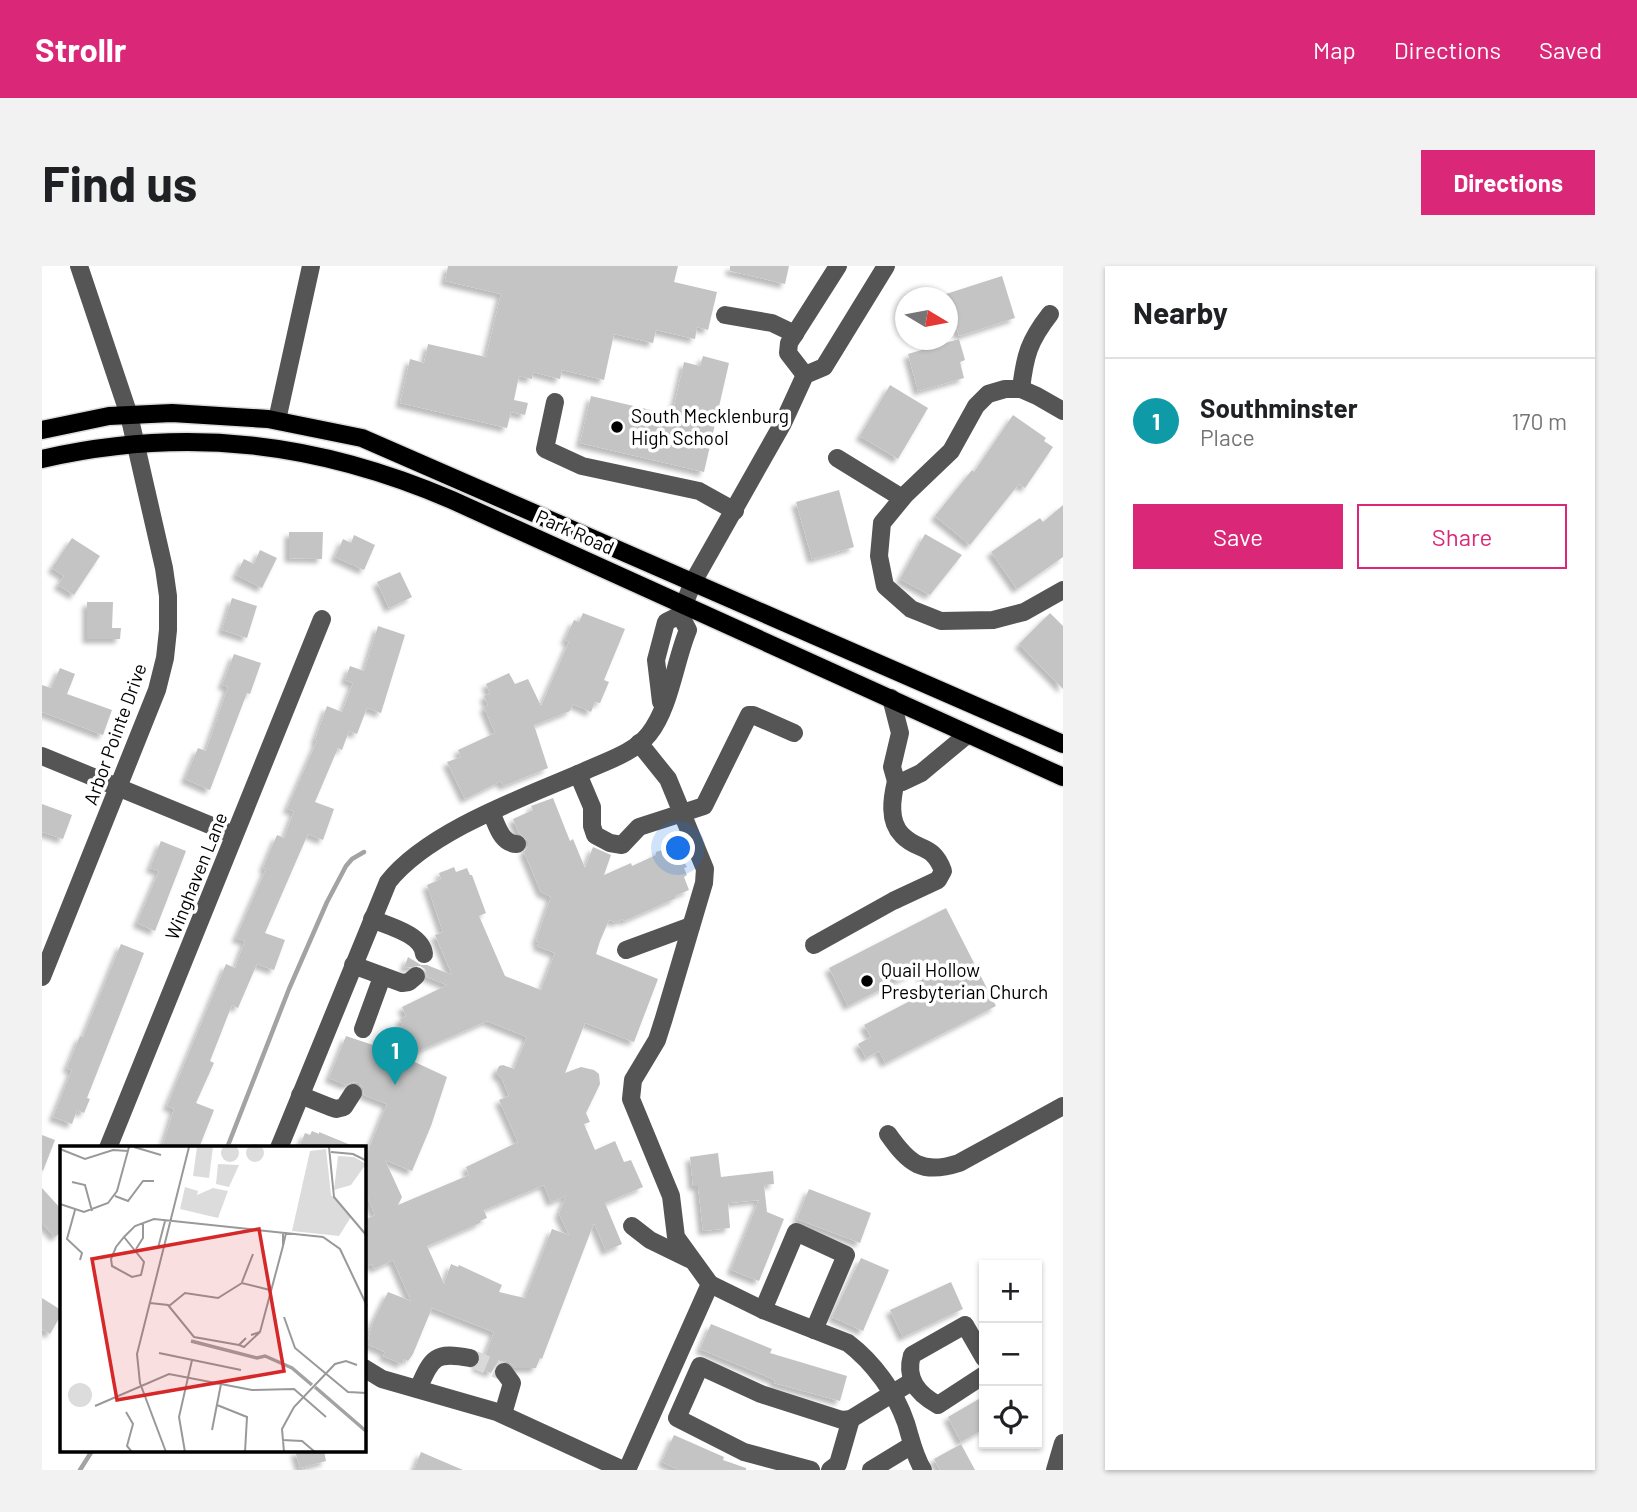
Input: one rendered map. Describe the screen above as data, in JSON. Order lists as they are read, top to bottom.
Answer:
{
  "streets": {
    "main road": ["Park Road"],
    "street": ["Arbor Pointe Drive", "Winghaven Lane"]
  },
  "crossings": [
    ["Park Road", "Arbor Pointe Drive"]
  ],
  "places": ["South Mecklenburg High School", "Quail Hollow Presbyterian Church"],
  "north": "right",
  "page": {
    "header": "Strollr",
    "nav": ["Map", "Directions", "Saved"],
    "buttons": [
      "Directions",
      ["Save", "Share"]
    ],
    "title": "Find us",
    "heading": "Nearby",
    "list": [
      {
        "mark": "1",
        "name": "Southminster",
        "note": "Place",
        "value": "170 m"
      }
    ],
    "pins": "1",
    "map_buttons": ["+", "−"]
  }
}
